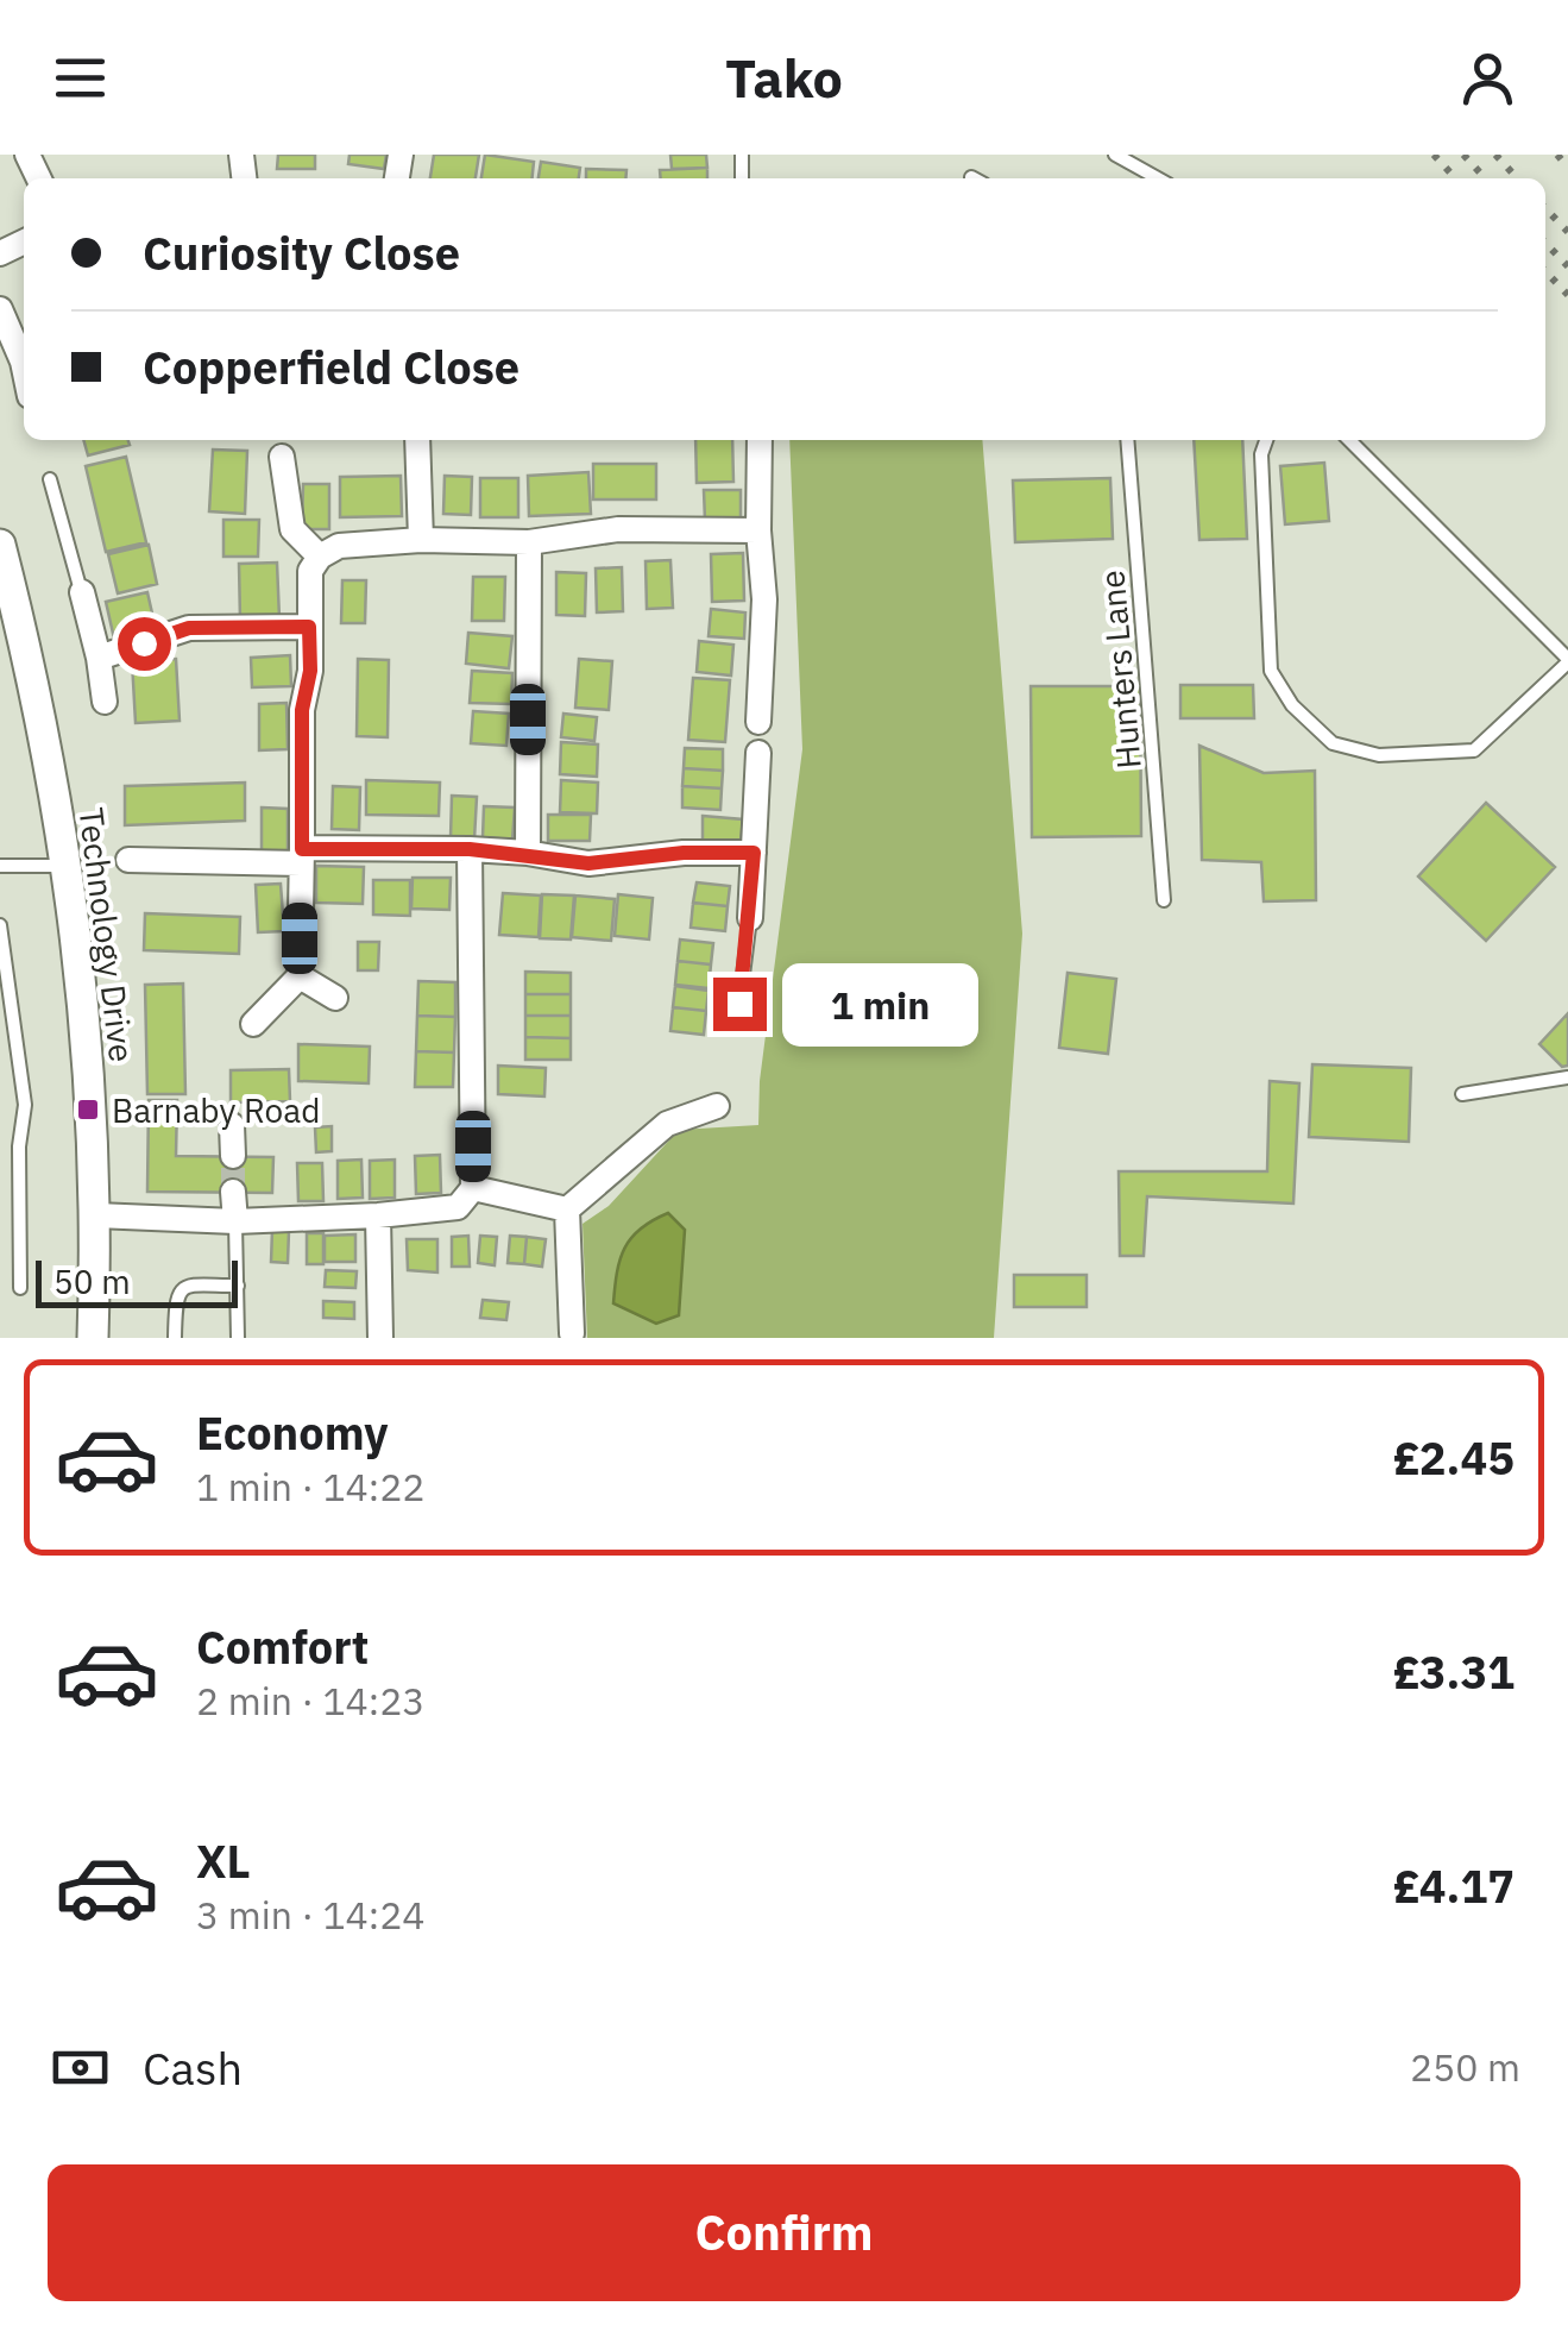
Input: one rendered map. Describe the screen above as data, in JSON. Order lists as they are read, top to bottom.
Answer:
{
  "streets": {
    "street": ["Technology Drive"],
    "lane": ["Hunters Lane"]
  },
  "places": {
    "transit": ["Barnaby Road"]
  },
  "scale_bar": "50 m",
  "page": {
    "header": "Tako",
    "banner": ["Curiosity Close", "Copperfield Close"],
    "bubble": "1 min",
    "scale": "50 m",
    "list": [
      {
        "name": "Economy",
        "note": "1 min · 14:22",
        "value": "£2.45"
      },
      {
        "name": "Comfort",
        "note": "2 min · 14:23",
        "value": "£3.31"
      },
      {
        "name": "XL",
        "note": "3 min · 14:24",
        "value": "£4.17"
      }
    ],
    "pay": ["Cash", "250 m"],
    "buttons": "Confirm"
  }
}
